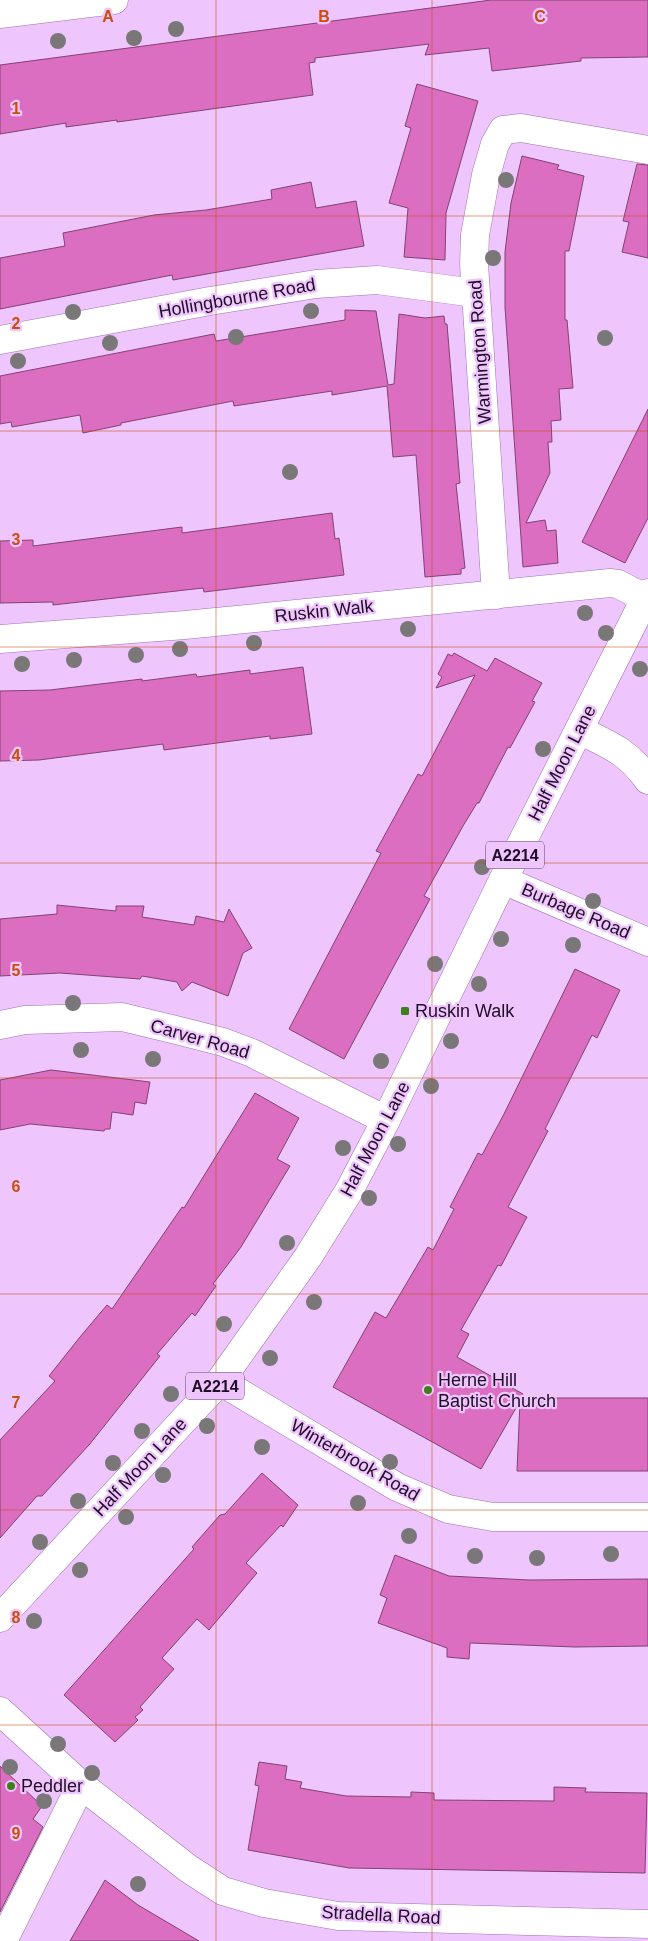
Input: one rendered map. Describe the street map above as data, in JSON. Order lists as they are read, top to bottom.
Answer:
{
  "streets": {
    "street": [
      "Hollingbourne Road",
      "Warmington Road",
      "Ruskin Walk",
      "Half Moon Lane",
      "A2214",
      "Burbage Road",
      "Carver Road",
      "Winterbrook Road",
      "Stradella Road"
    ]
  },
  "crossings": [
    ["Hollingbourne Road", "Warmington Road"],
    ["Warmington Road", "Ruskin Walk"],
    ["Ruskin Walk", "Half Moon Lane"],
    ["Half Moon Lane", "Burbage Road"],
    ["Half Moon Lane", "Carver Road"],
    ["Half Moon Lane", "Winterbrook Road"]
  ],
  "places": {
    "transit": ["Ruskin Walk"],
    "other": ["Herne Hill Baptist Church", "Peddler"]
  },
  "grid": {
    "columns": ["A", "B", "C"],
    "rows": [
      "1",
      "2",
      "3",
      "4",
      "5",
      "6",
      "7",
      "8",
      "9"
    ]
  }
}
